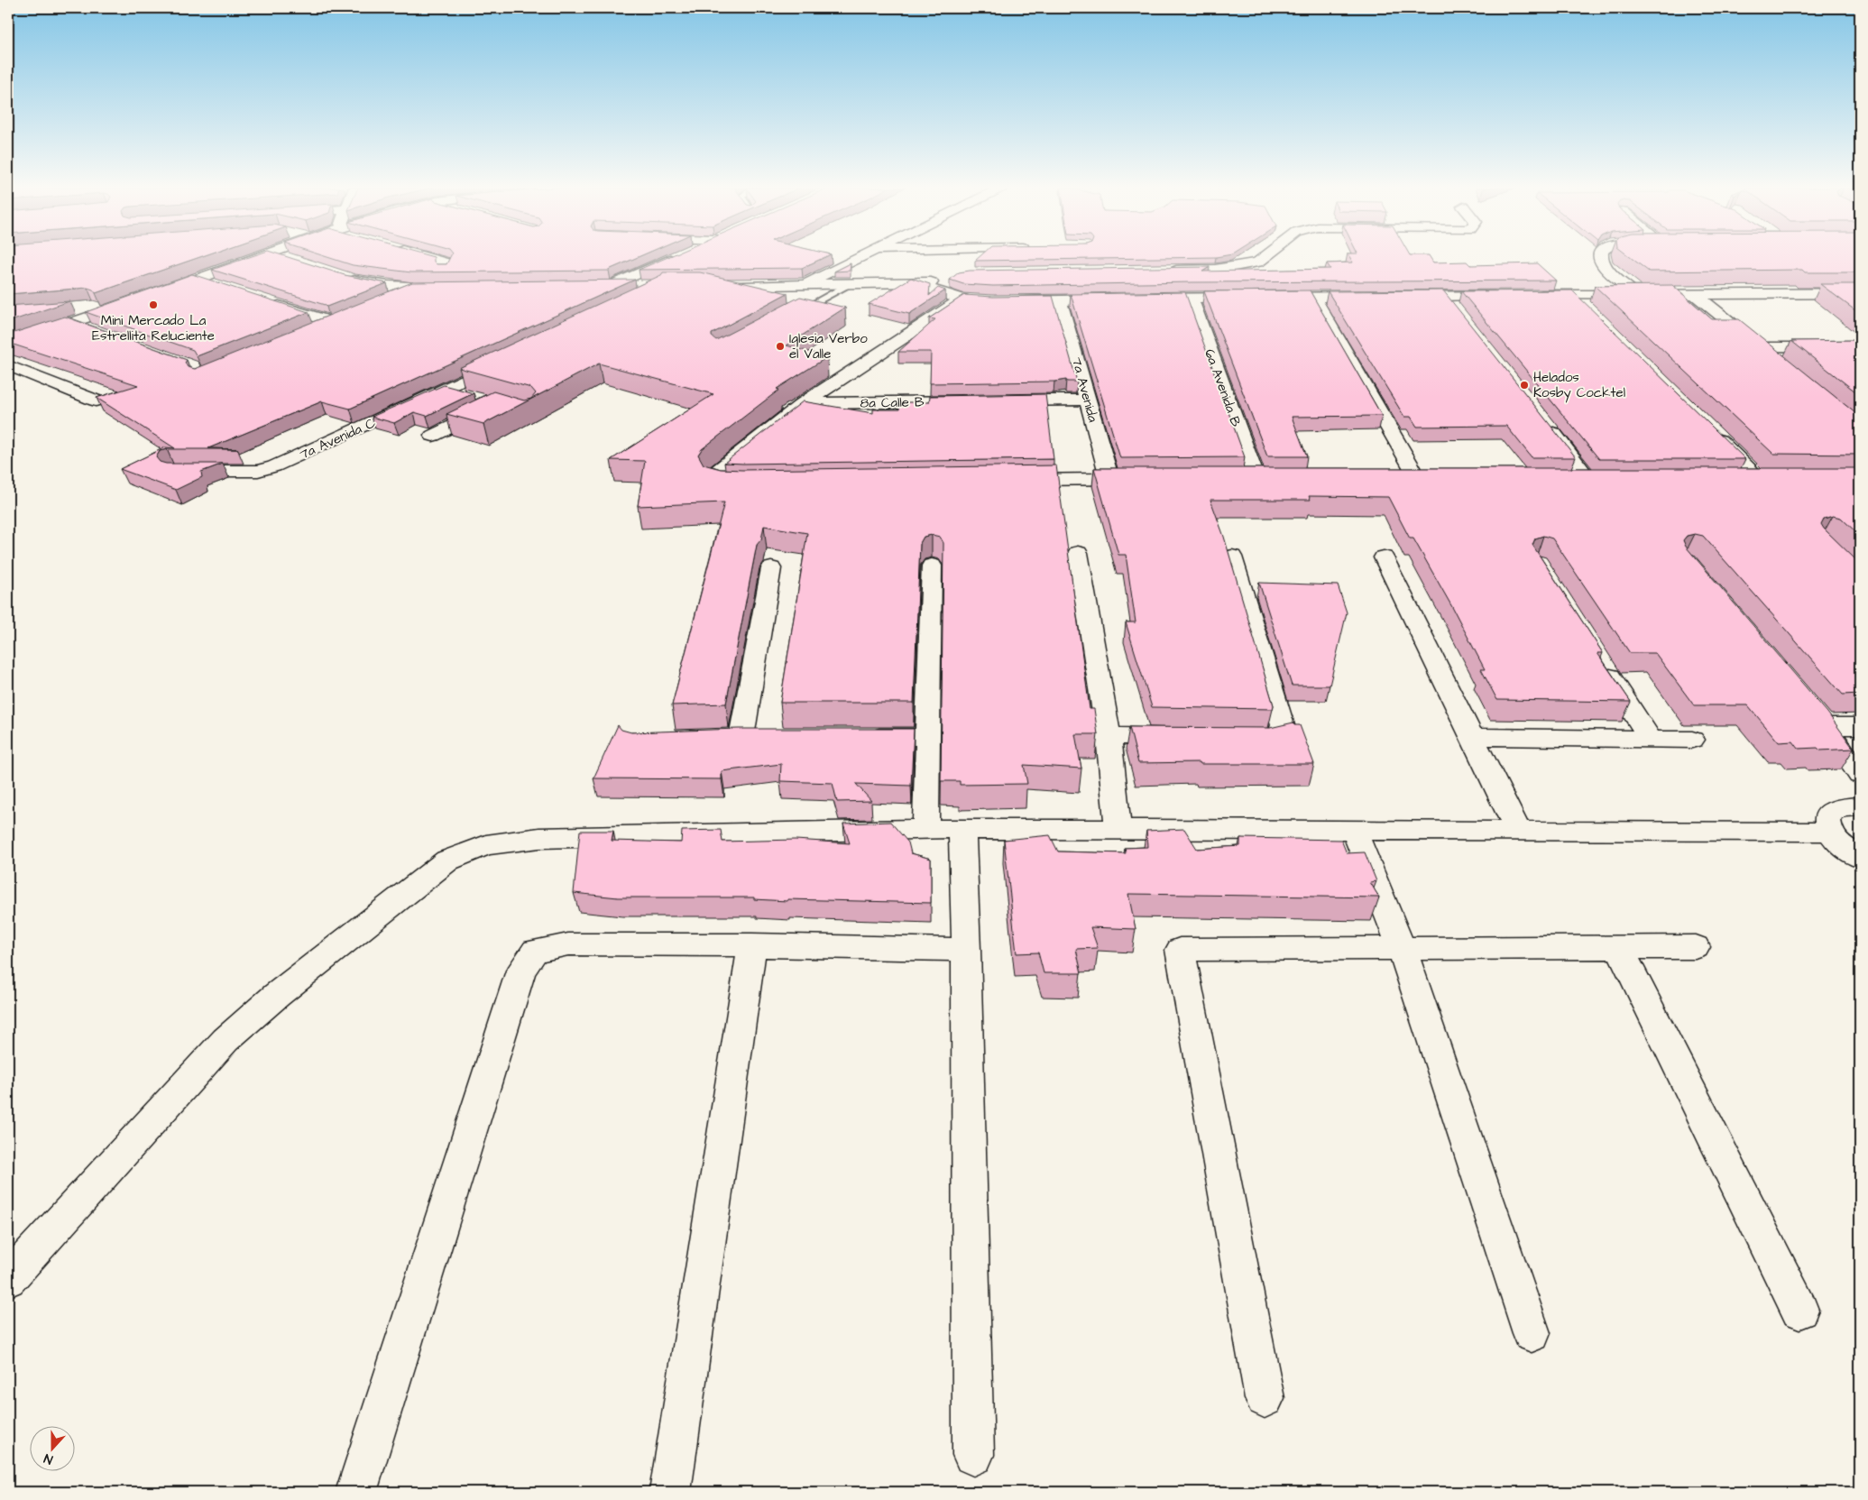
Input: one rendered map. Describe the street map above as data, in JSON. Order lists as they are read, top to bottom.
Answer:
{
  "streets": {
    "street": [
      "6a Avenida B",
      "7a Avenida",
      "8a Calle B",
      "7a Avenida C"
    ]
  },
  "places": ["Mini Mercado La Estrellita Reluciente", "Iglesia Verbo el Valle", "Helados Kosby Cocktel"],
  "north": "bottom"
}
